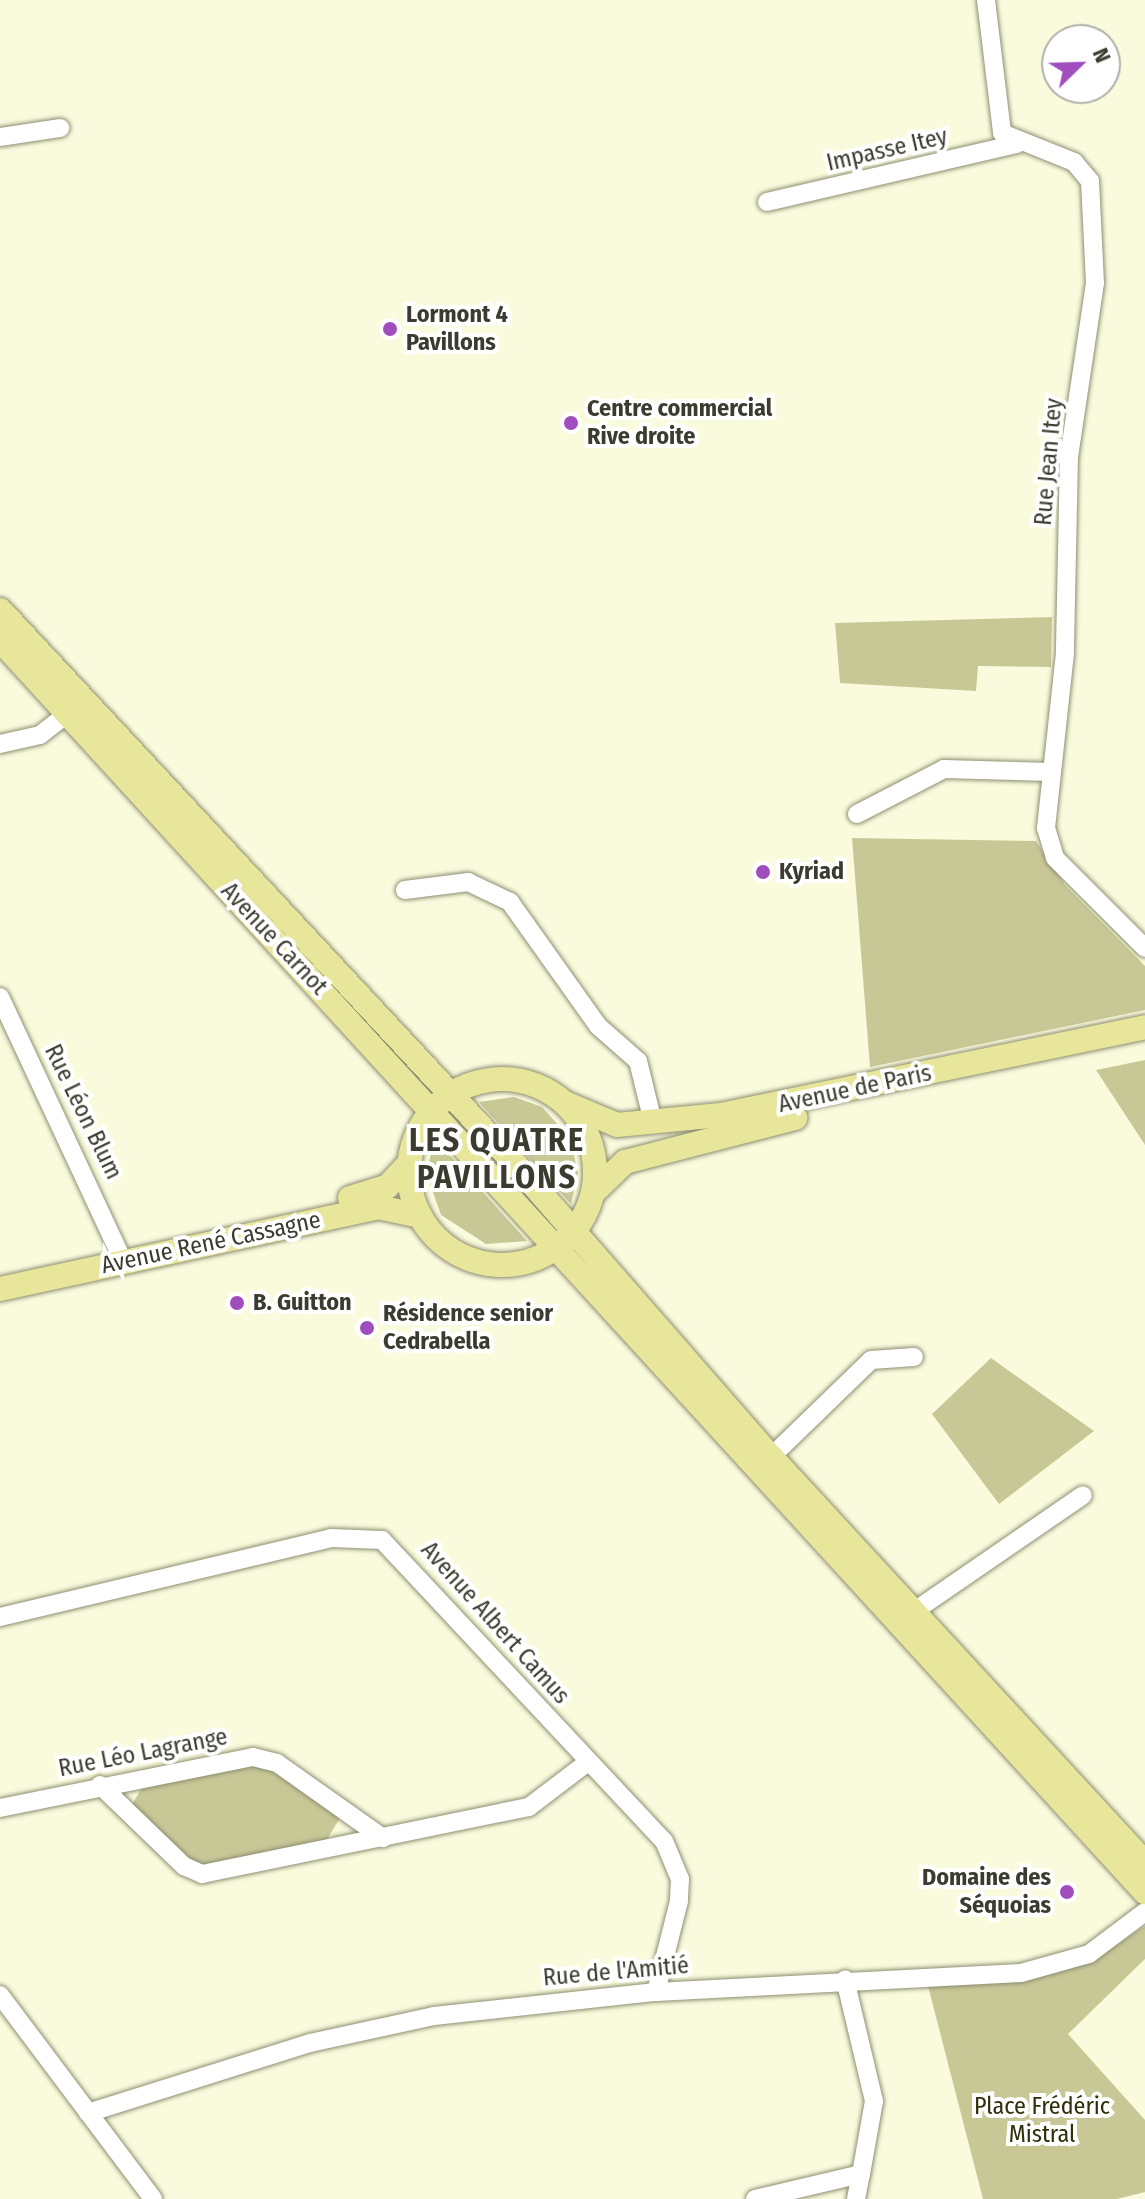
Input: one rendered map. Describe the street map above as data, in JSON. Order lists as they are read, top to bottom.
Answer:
{
  "streets": {
    "main road": ["Avenue Carnot", "Avenue de Paris", "Avenue René Cassagne"],
    "street": [
      "Impasse Itey",
      "Rue Jean Itey",
      "Rue Léon Blum",
      "Avenue Albert Camus",
      "Rue Léo Lagrange",
      "Rue de l'Amitié"
    ]
  },
  "crossings": [
    ["Impasse Itey", "Rue Jean Itey"],
    ["Avenue Carnot", "Avenue de Paris"],
    ["Rue Léon Blum", "Avenue René Cassagne"],
    ["Avenue Albert Camus", "Rue de l'Amitié"]
  ],
  "districts": ["LES QUATRE PAVILLONS"],
  "parks": ["Place Frédéric Mistral"],
  "places": [
    "Lormont 4 Pavillons",
    "Centre commercial Rive droite",
    "Kyriad",
    "B. Guitton",
    "Résidence senior Cedrabella",
    "Domaine des Séquoias"
  ],
  "north": "top right"
}
